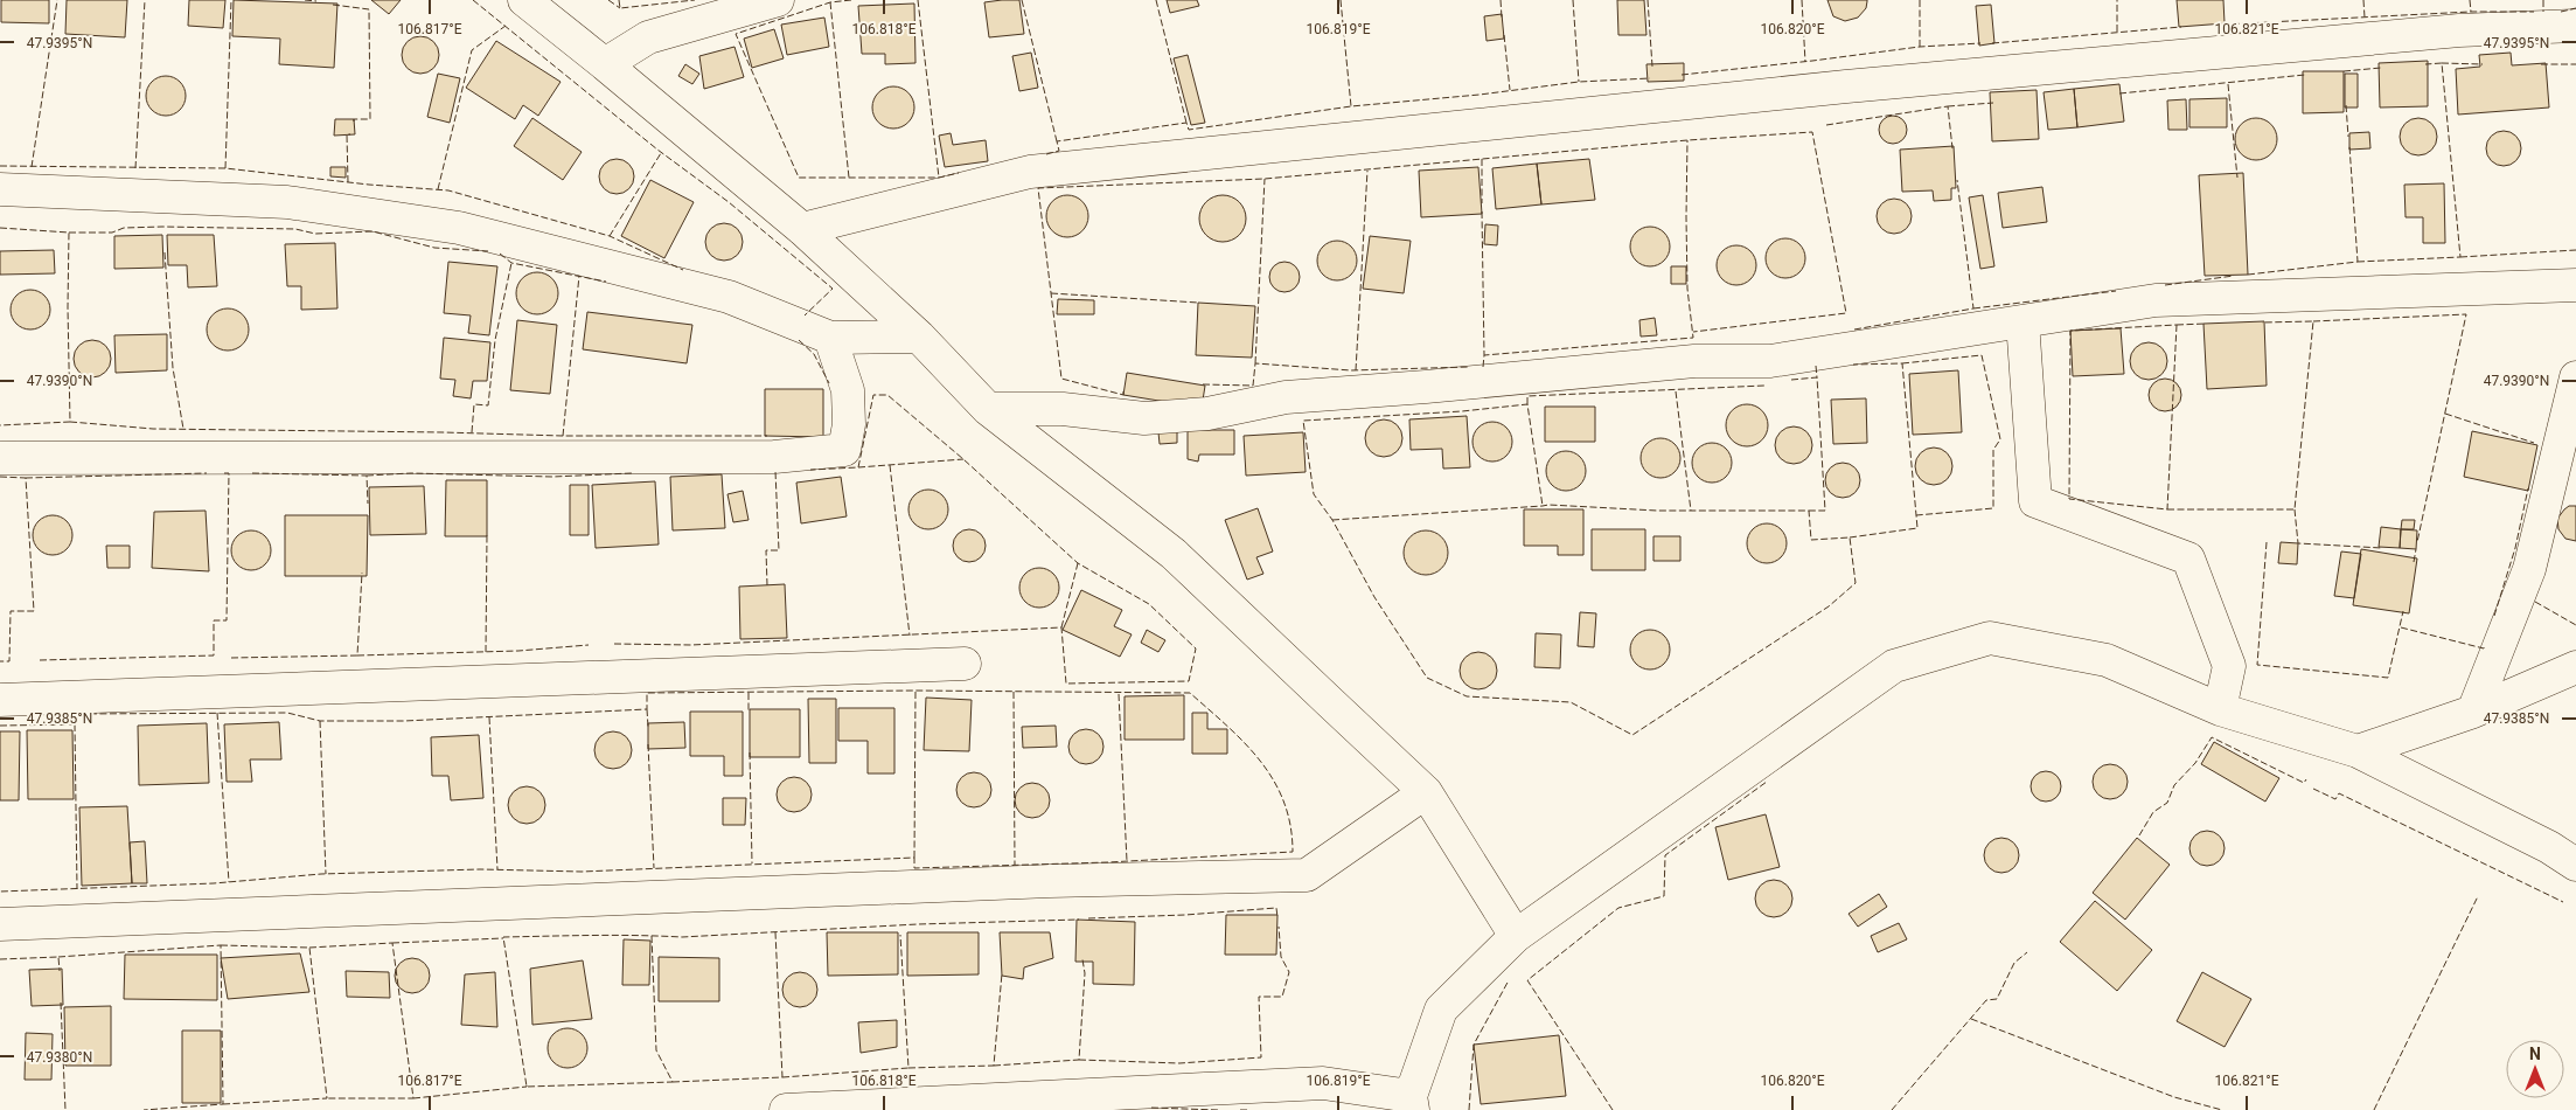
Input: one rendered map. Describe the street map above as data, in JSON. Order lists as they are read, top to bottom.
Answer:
{
  "north": "top",
  "coordinates": [
    "106.817°E",
    "106.818°E",
    "106.819°E",
    "106.820°E",
    "106.821°E",
    "47.9395°N",
    "47.9390°N",
    "47.9385°N",
    "47.9380°N"
  ]
}
